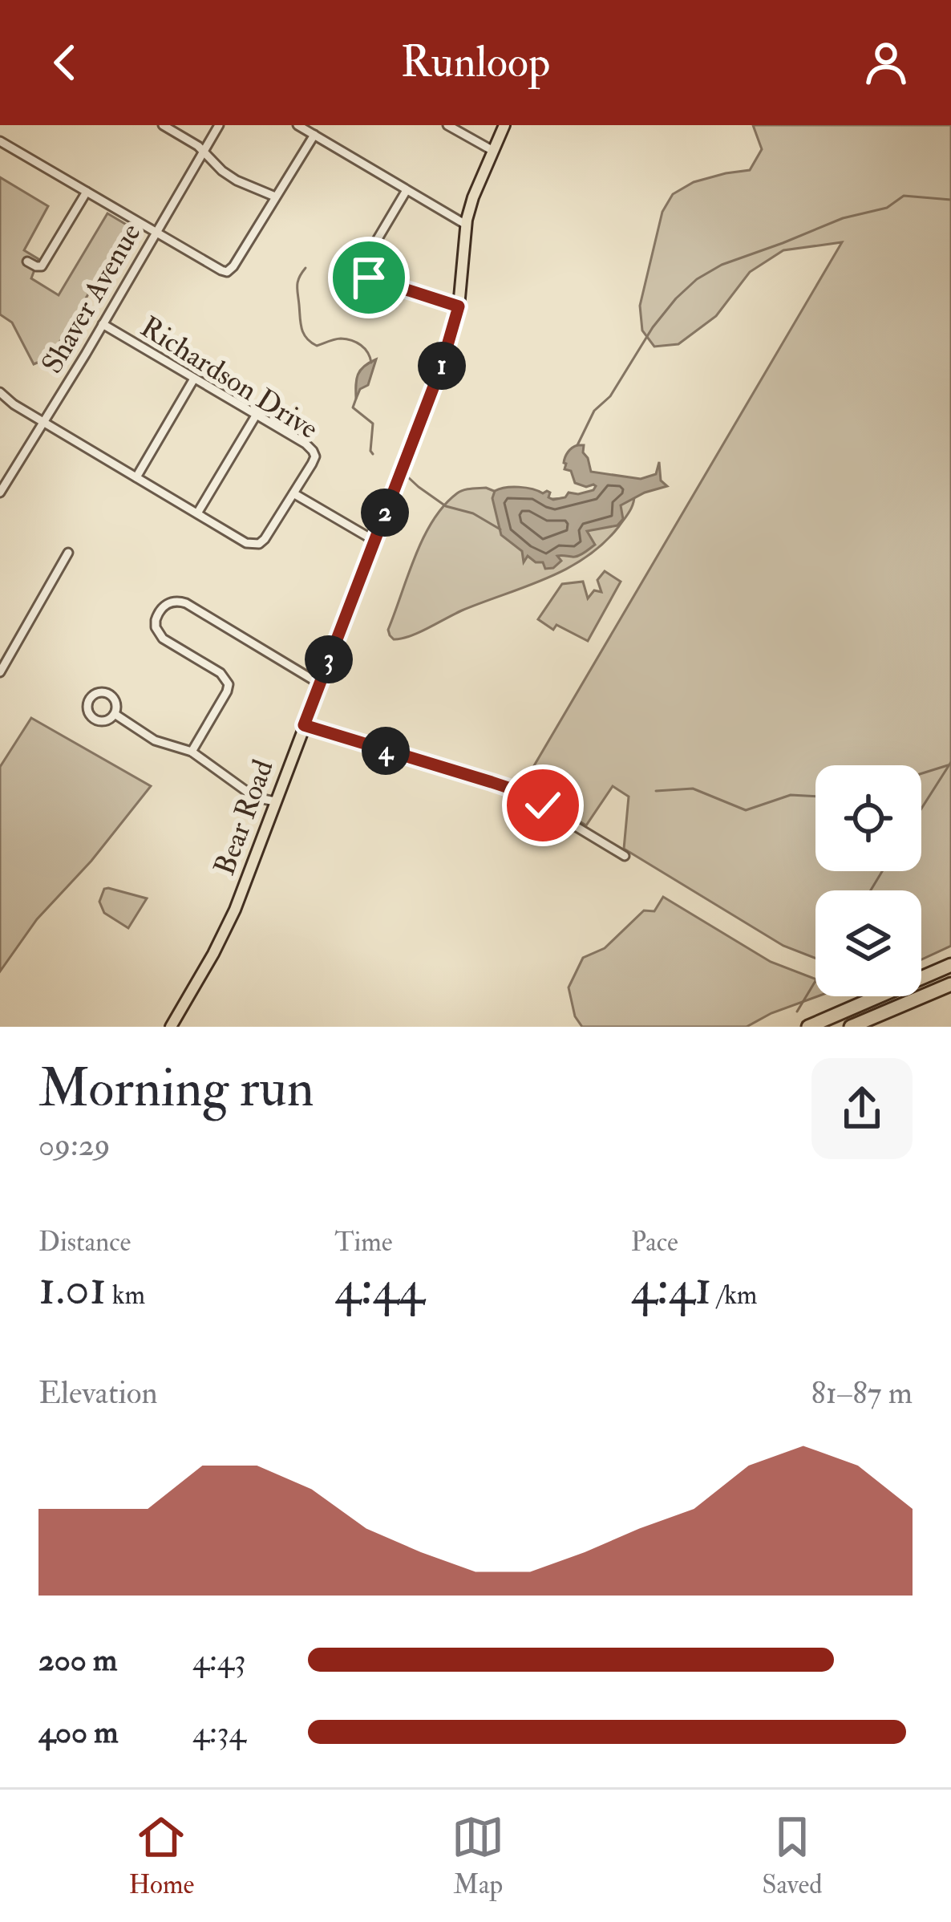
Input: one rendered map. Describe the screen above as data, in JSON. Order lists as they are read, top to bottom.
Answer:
{
  "streets": {
    "main road": ["Bear Road"],
    "street": ["Shaver Avenue", "Richardson Drive"]
  },
  "crossings": [
    ["Shaver Avenue", "Richardson Drive"]
  ],
  "page": {
    "header": "Runloop",
    "pins": [
      "1",
      "2",
      "3",
      "4"
    ],
    "heading": ["Morning run", "09:29"],
    "stats": [
      ["Distance", "1.01 km"],
      ["Time", "4:44"],
      ["Pace", "4:41 /km"]
    ],
    "chart": ["Elevation", "81–87 m"],
    "list": [
      {
        "name": "200 m",
        "note": "4:43"
      },
      {
        "name": "400 m",
        "note": "4:34"
      }
    ],
    "tabs": ["Home", "Map", "Saved"]
  }
}
